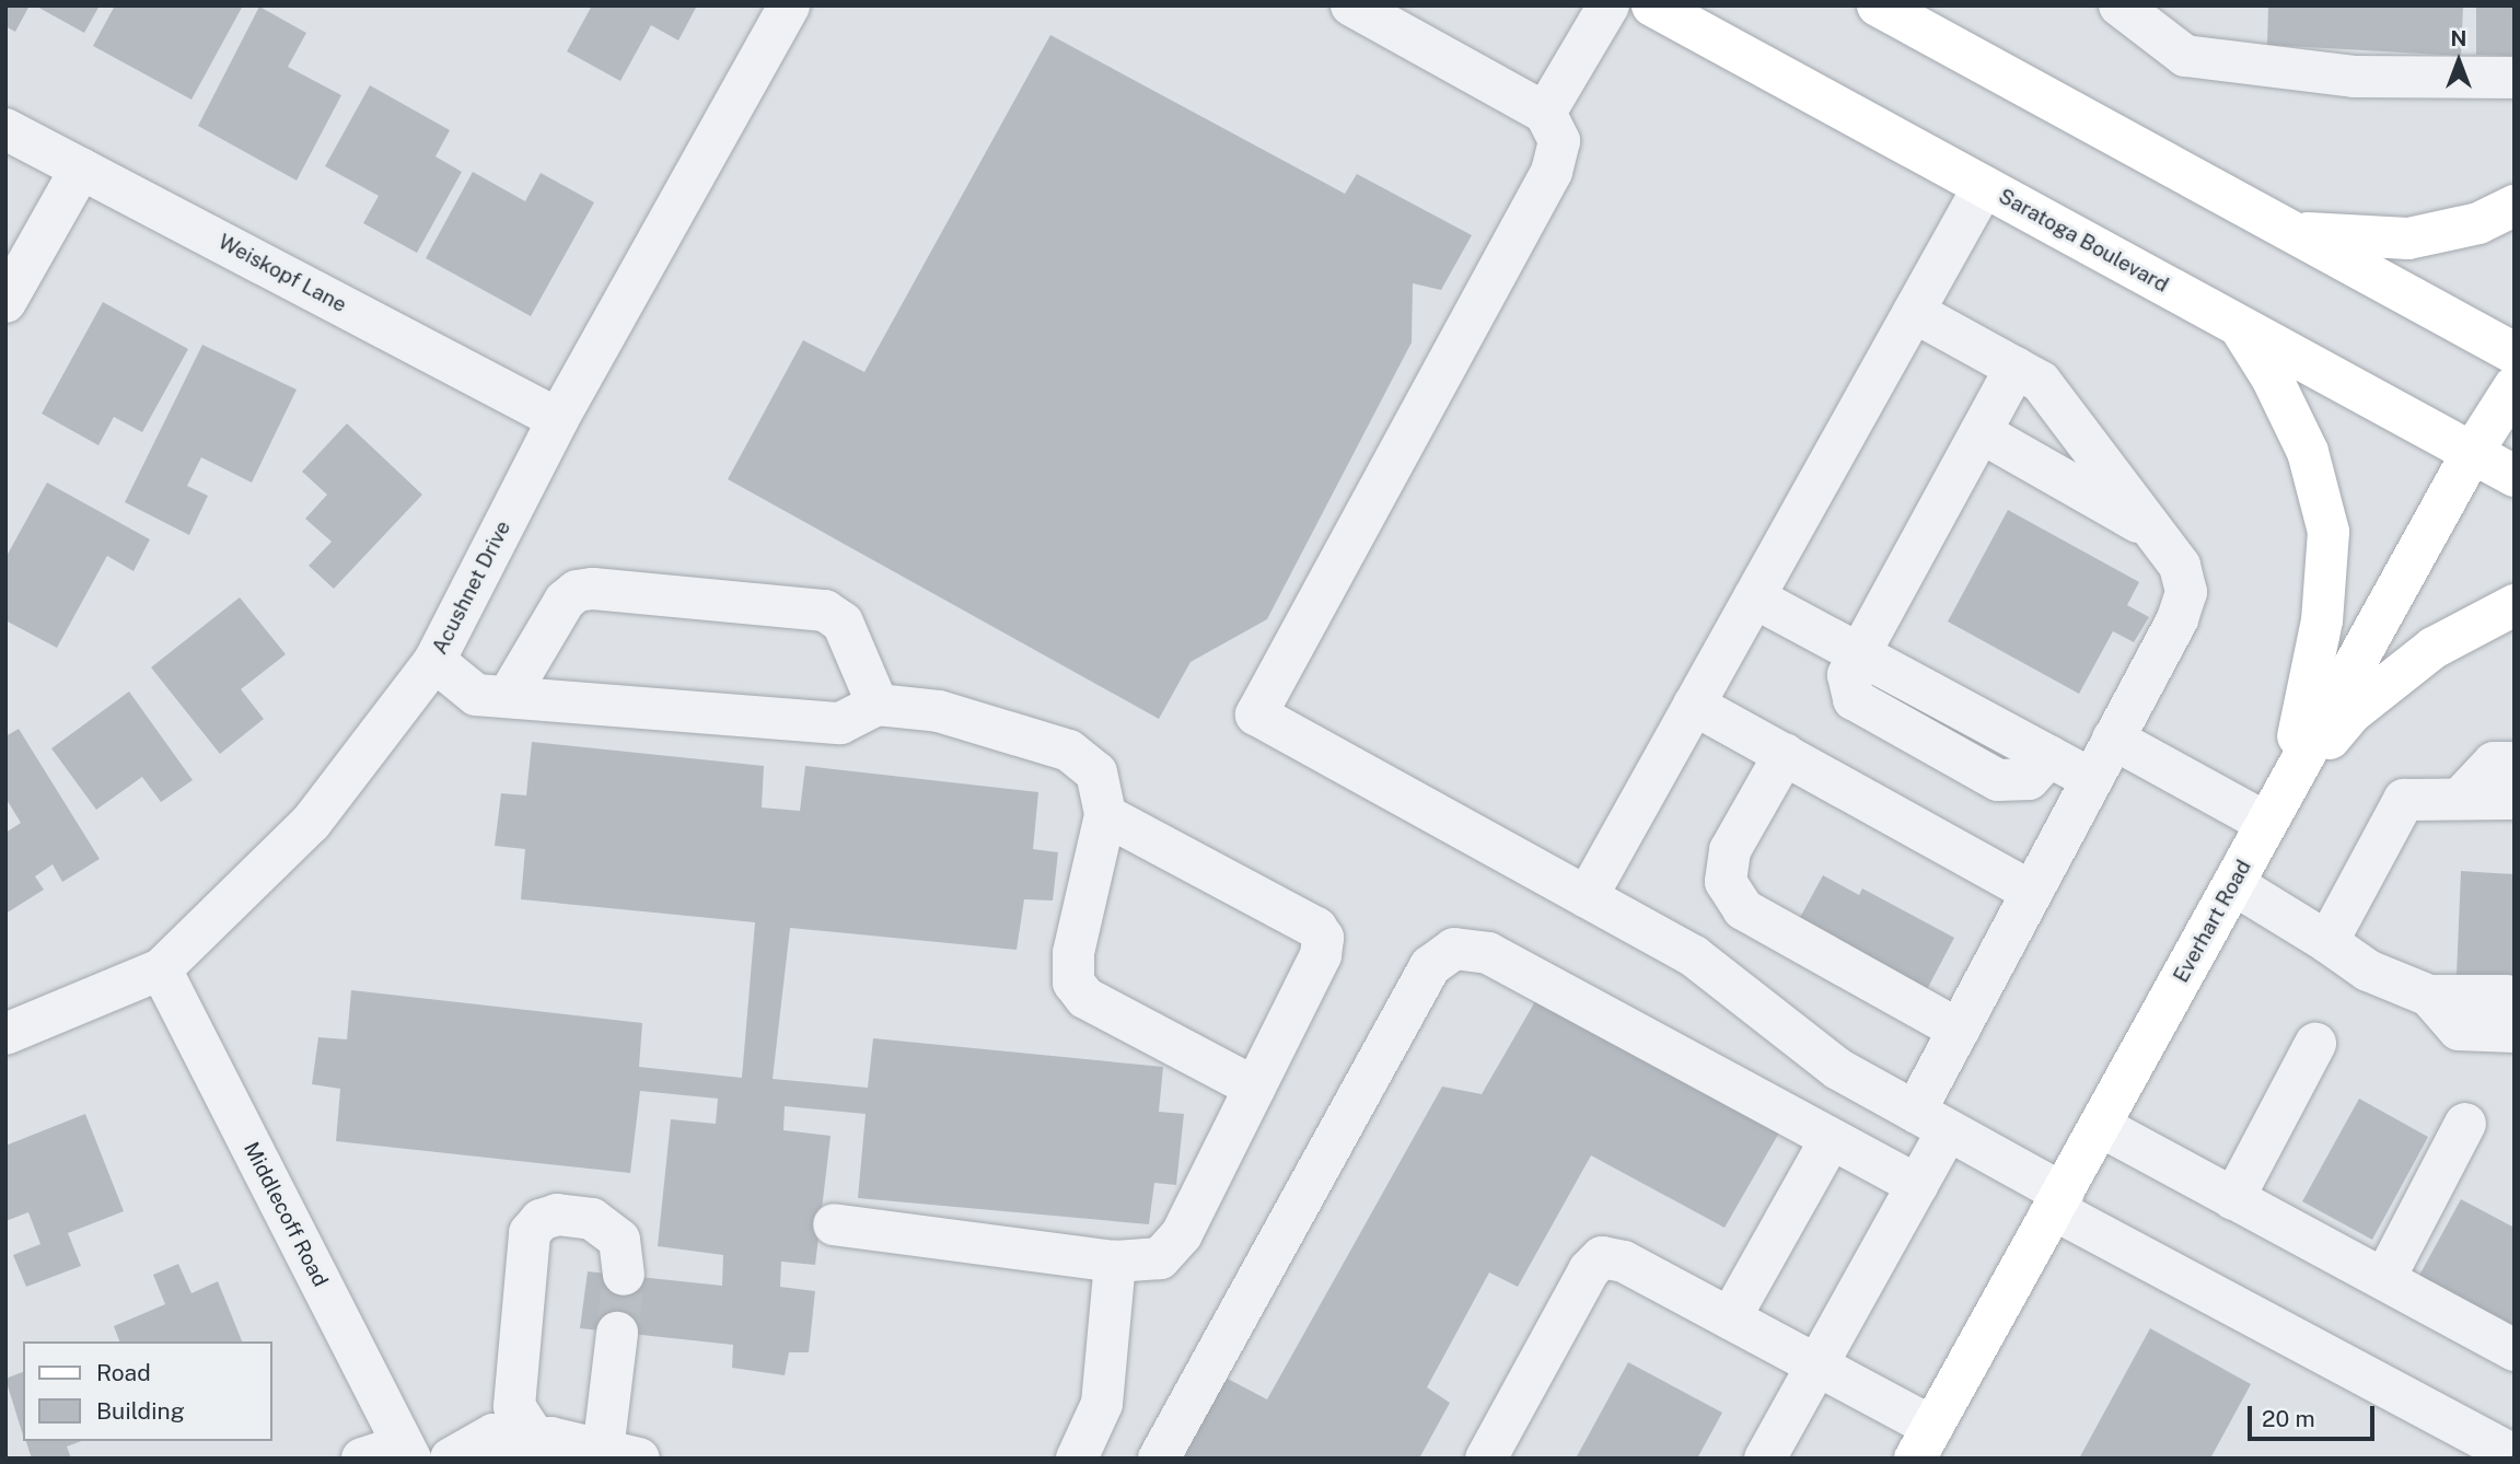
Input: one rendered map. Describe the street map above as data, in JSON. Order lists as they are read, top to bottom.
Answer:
{
  "streets": {
    "main road": ["Saratoga Boulevard", "Everhart Road"],
    "street": ["Weiskopf Lane", "Acushnet Drive", "Middlecoff Road"]
  },
  "crossings": [
    ["Saratoga Boulevard", "Everhart Road"],
    ["Weiskopf Lane", "Acushnet Drive"],
    ["Acushnet Drive", "Middlecoff Road"]
  ],
  "legend": ["Road", "Building"],
  "scale_bar": "20 m",
  "north": "top"
}
